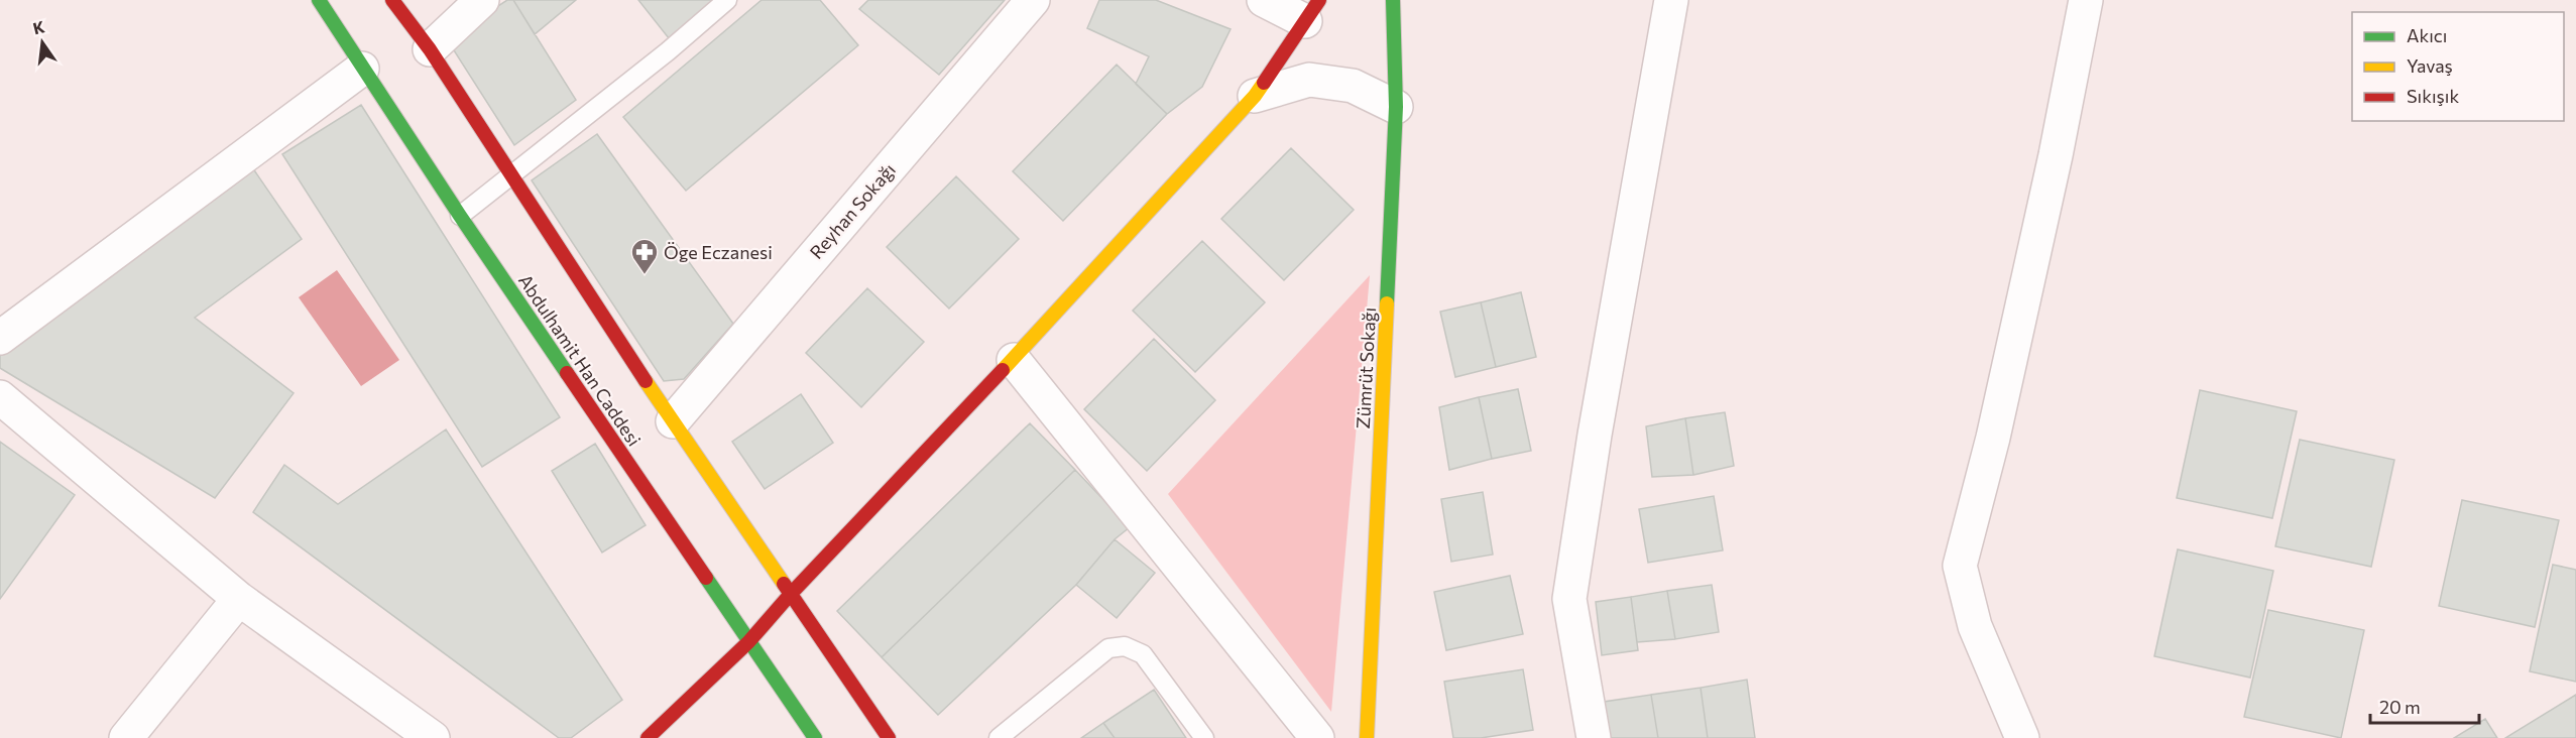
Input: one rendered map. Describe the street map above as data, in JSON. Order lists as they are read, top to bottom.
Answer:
{
  "streets": {
    "main road": ["Abdulhamit Han Caddesi", "Zümrüt Sokağı"],
    "street": ["Reyhan Sokağı"]
  },
  "places": {
    "pharmacy": ["Öge Eczanesi"]
  },
  "legend": ["Akıcı", "Yavaş", "Sıkışık"],
  "scale_bar": "20 m",
  "north": "top"
}
